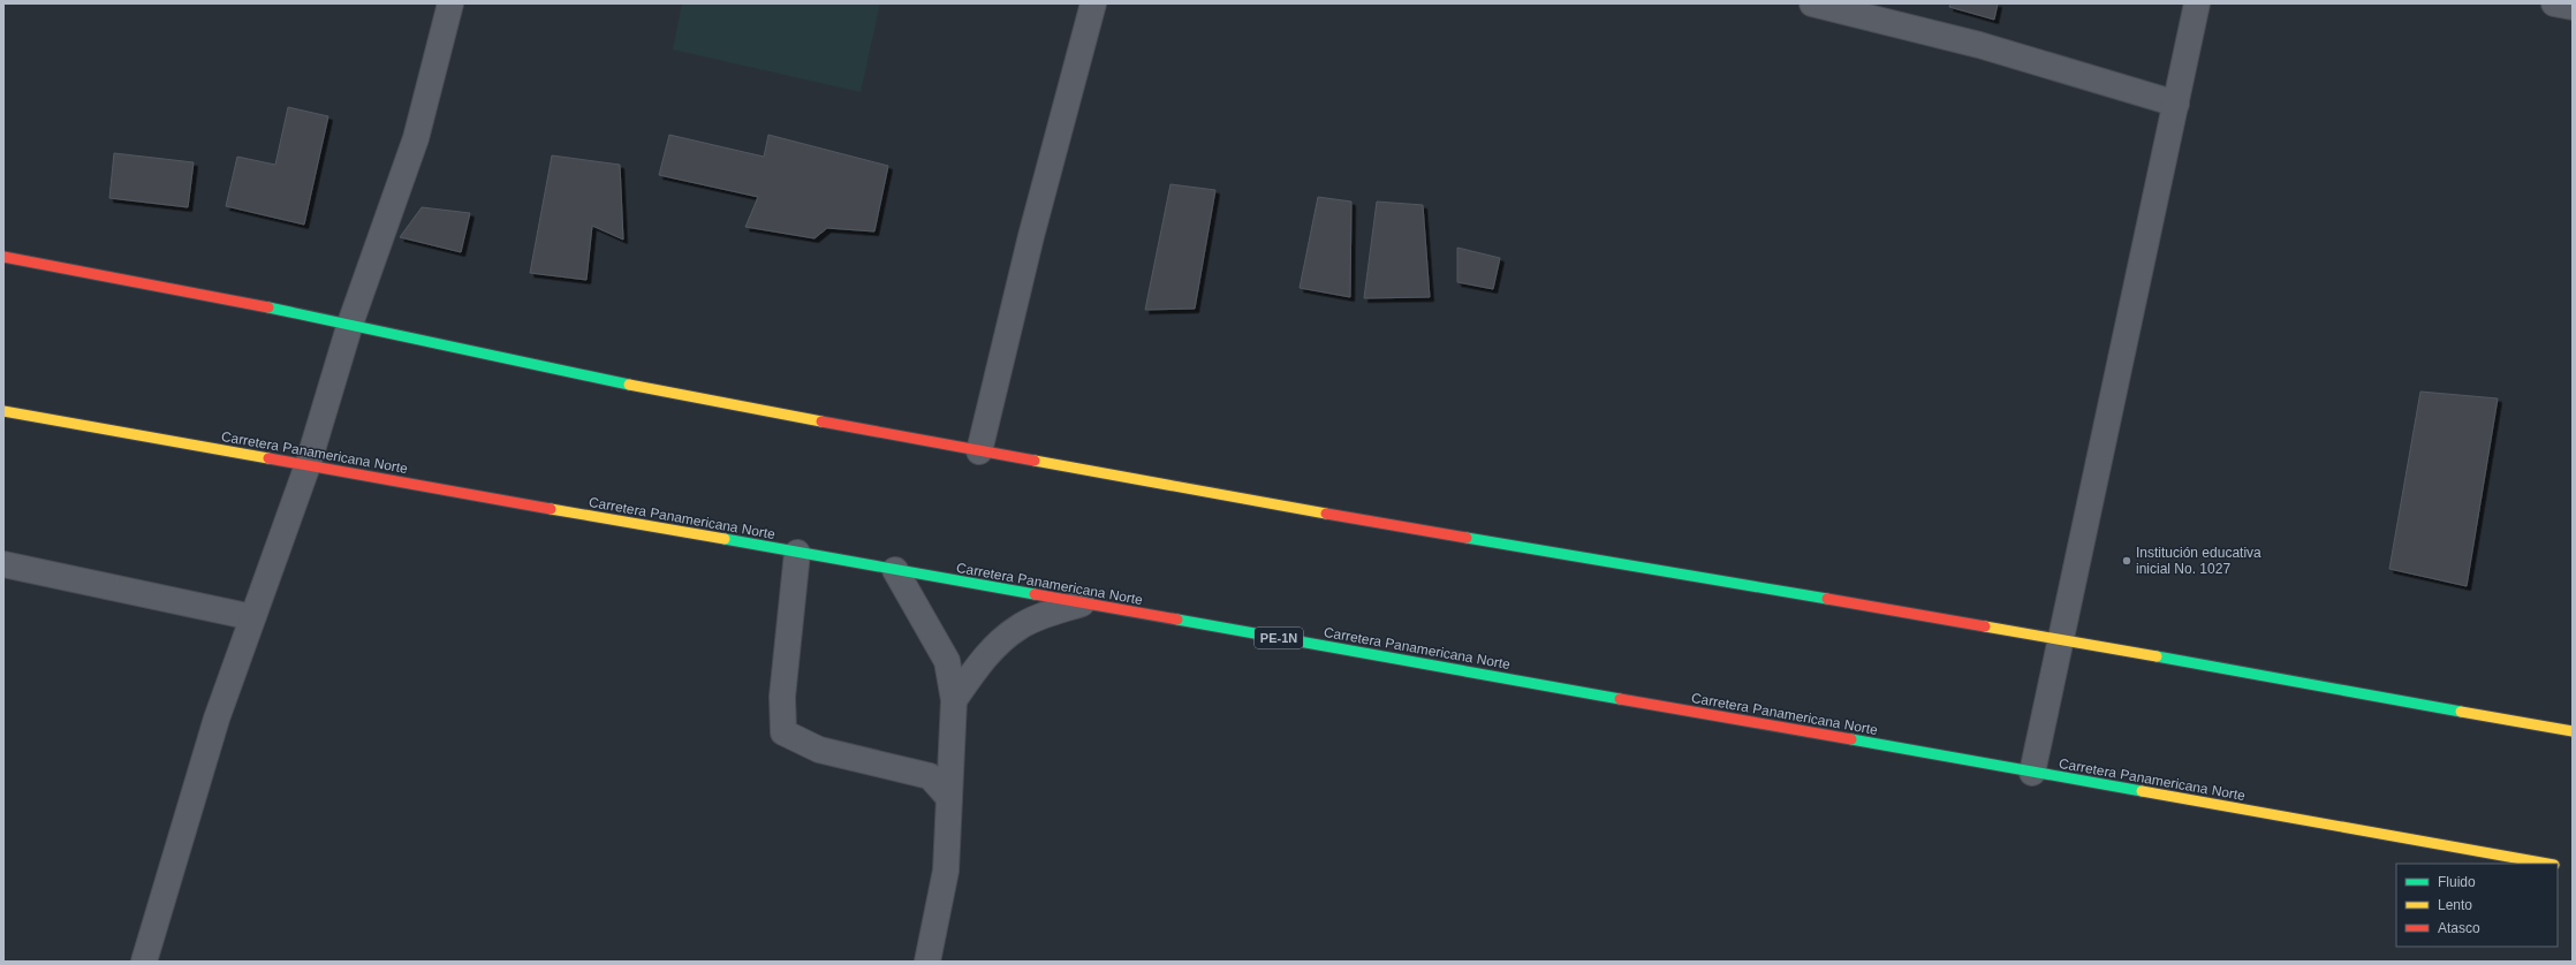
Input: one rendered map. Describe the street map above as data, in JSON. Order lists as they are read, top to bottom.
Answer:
{
  "streets": {
    "main road": ["Carretera Panamericana Norte", "PE-1N"]
  },
  "places": ["Institución educativa inicial No. 1027"],
  "legend": ["Fluido", "Lento", "Atasco"]
}
